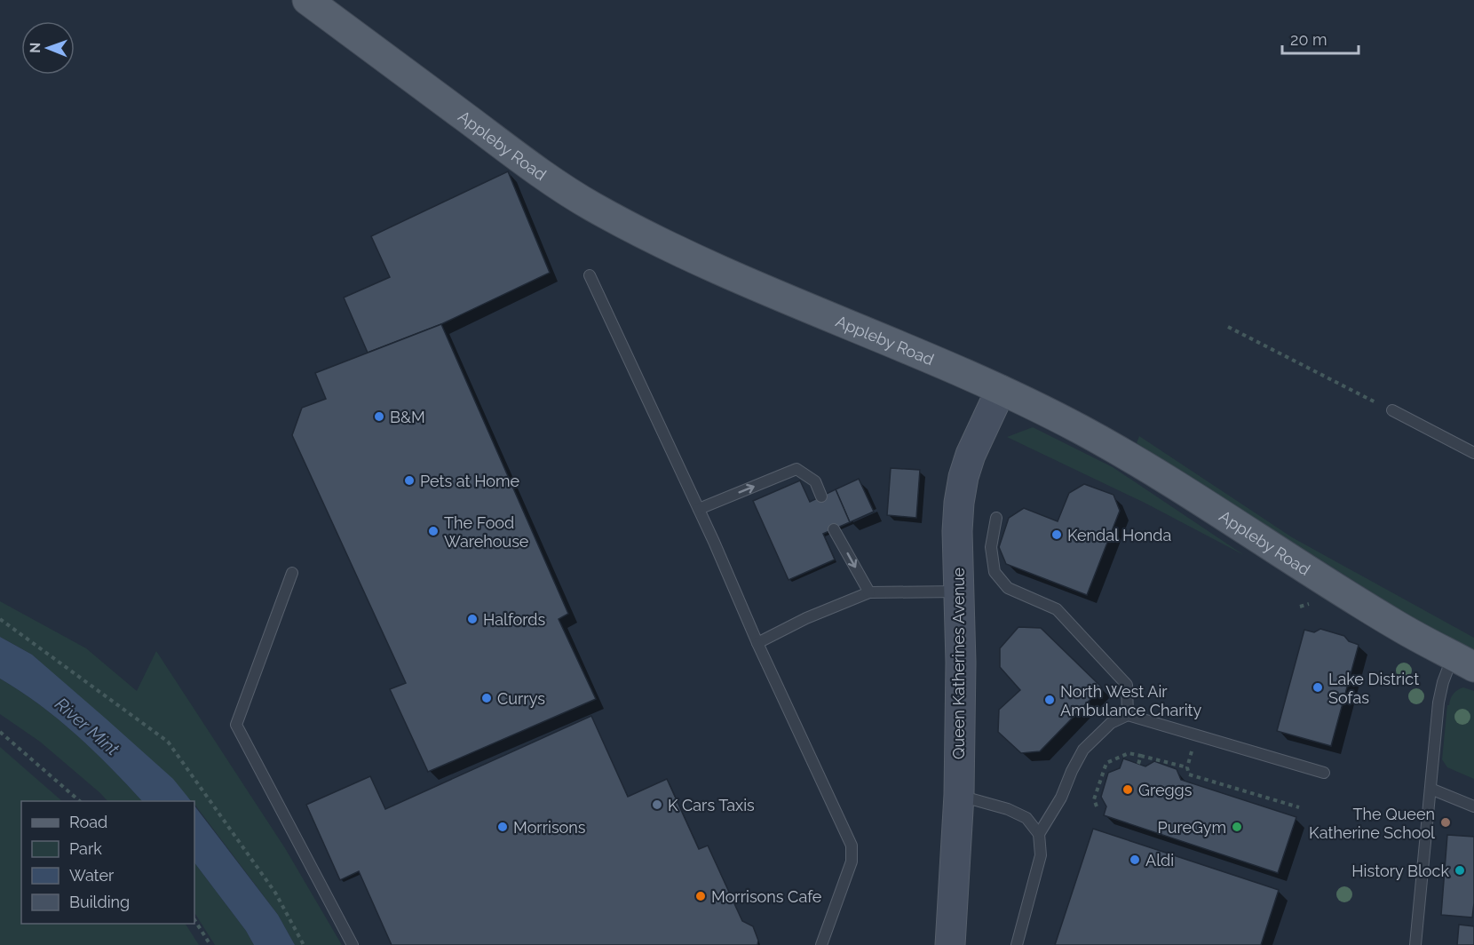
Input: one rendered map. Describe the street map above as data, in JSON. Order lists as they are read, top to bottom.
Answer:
{
  "streets": {
    "main road": ["Appleby Road"],
    "street": ["Queen Katherines Avenue"]
  },
  "crossings": [
    ["Appleby Road", "Queen Katherines Avenue"]
  ],
  "water": ["River Mint"],
  "places": [
    "B&M",
    "Pets at Home",
    "The Food Warehouse",
    "Kendal Honda",
    "Halfords",
    "Lake District Sofas",
    "Currys",
    "North West Air Ambulance Charity",
    "Greggs",
    "K Cars Taxis",
    "The Queen Katherine School",
    "Morrisons",
    "PureGym",
    "Aldi",
    "History Block",
    "Morrisons Cafe"
  ],
  "legend": [
    "Road",
    "Park",
    "Water",
    "Building"
  ],
  "scale_bar": "20 m",
  "north": "left"
}
